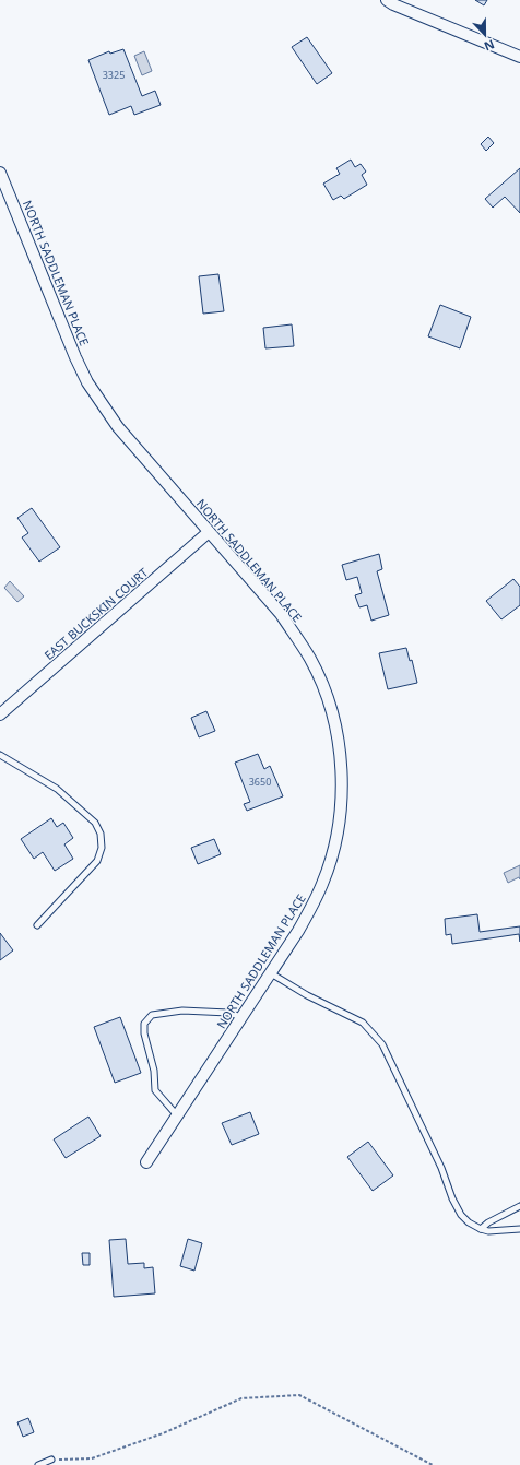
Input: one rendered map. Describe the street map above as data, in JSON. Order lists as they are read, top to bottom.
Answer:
{
  "streets": {
    "street": ["NORTH SADDLEMAN PLACE", "EAST BUCKSKIN COURT"]
  },
  "crossings": [
    ["NORTH SADDLEMAN PLACE", "EAST BUCKSKIN COURT"]
  ],
  "house_numbers": ["3325", "3650"],
  "north": "bottom"
}
